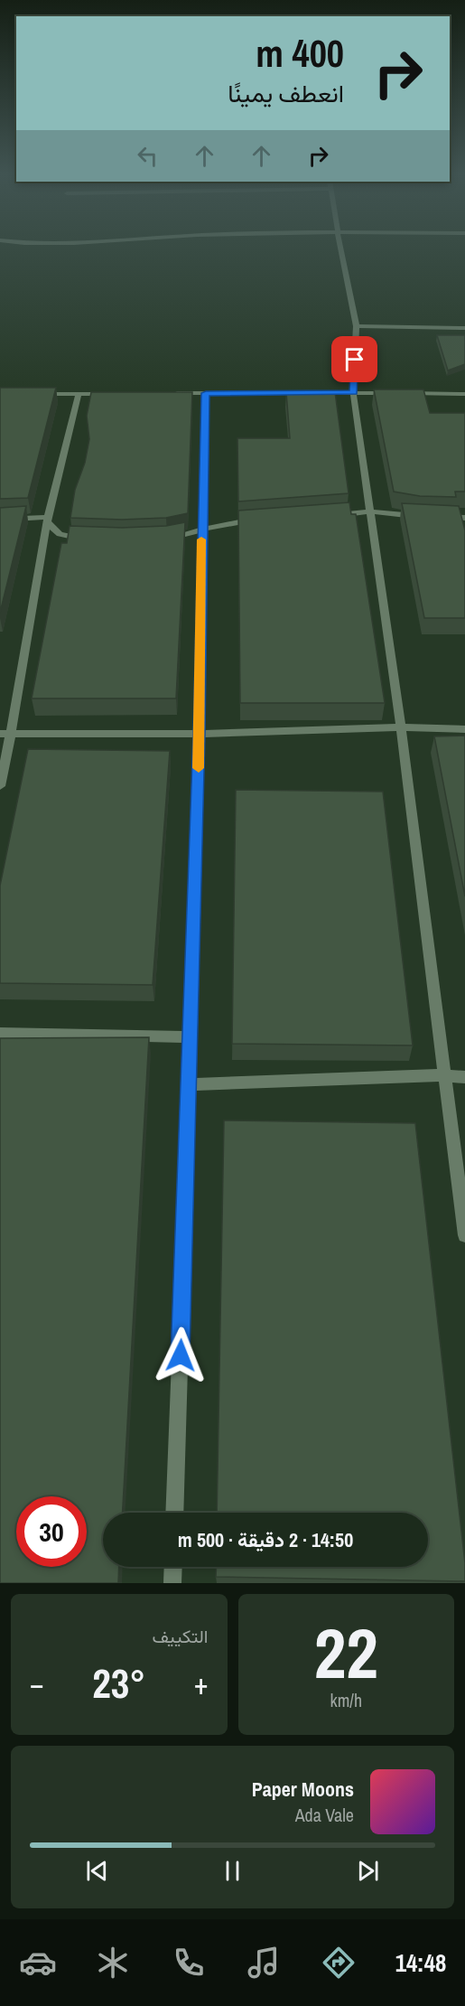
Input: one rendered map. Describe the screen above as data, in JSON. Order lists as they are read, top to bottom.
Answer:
{
  "page": {
    "turn": ["400 m", "انعطف يمينًا"],
    "limit": "30",
    "trip": "14:50 · 2 دقيقة · 500 m",
    "tile": [
      ["22", "km/h"],
      "التكييف"
    ],
    "heat": ["−", "23°", "+"],
    "song": ["Paper Moons", "Ada Vale"],
    "tabs": "14:48"
  }
}
